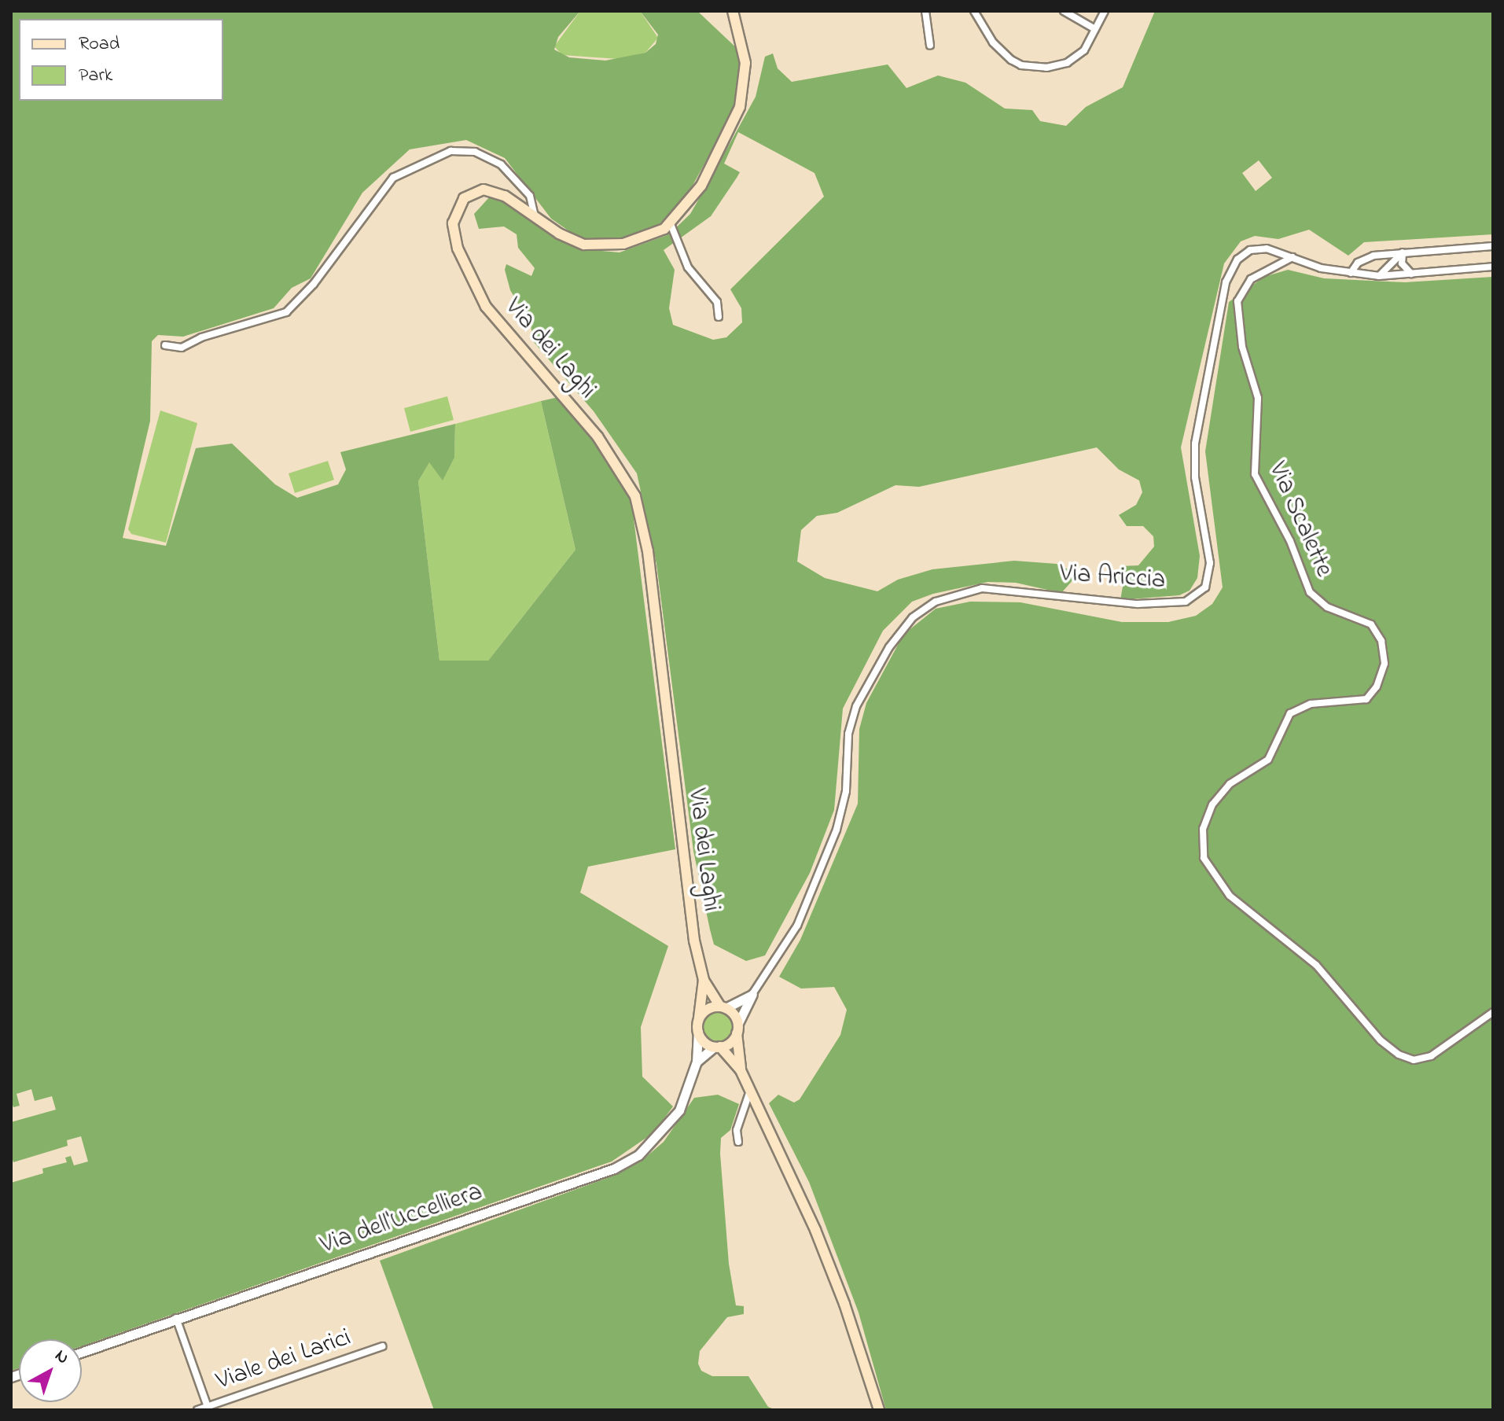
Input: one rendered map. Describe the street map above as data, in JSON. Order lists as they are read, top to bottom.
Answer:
{
  "streets": {
    "main road": ["Via dei Laghi"],
    "street": [
      "Via Scalette",
      "Via Ariccia",
      "Via dell'Uccelliera",
      "Viale dei Larici"
    ]
  },
  "crossings": [
    ["Via dei Laghi", "Via Ariccia"],
    ["Via Scalette", "Via Ariccia"]
  ],
  "legend": ["Road", "Park"],
  "north": "top right"
}
